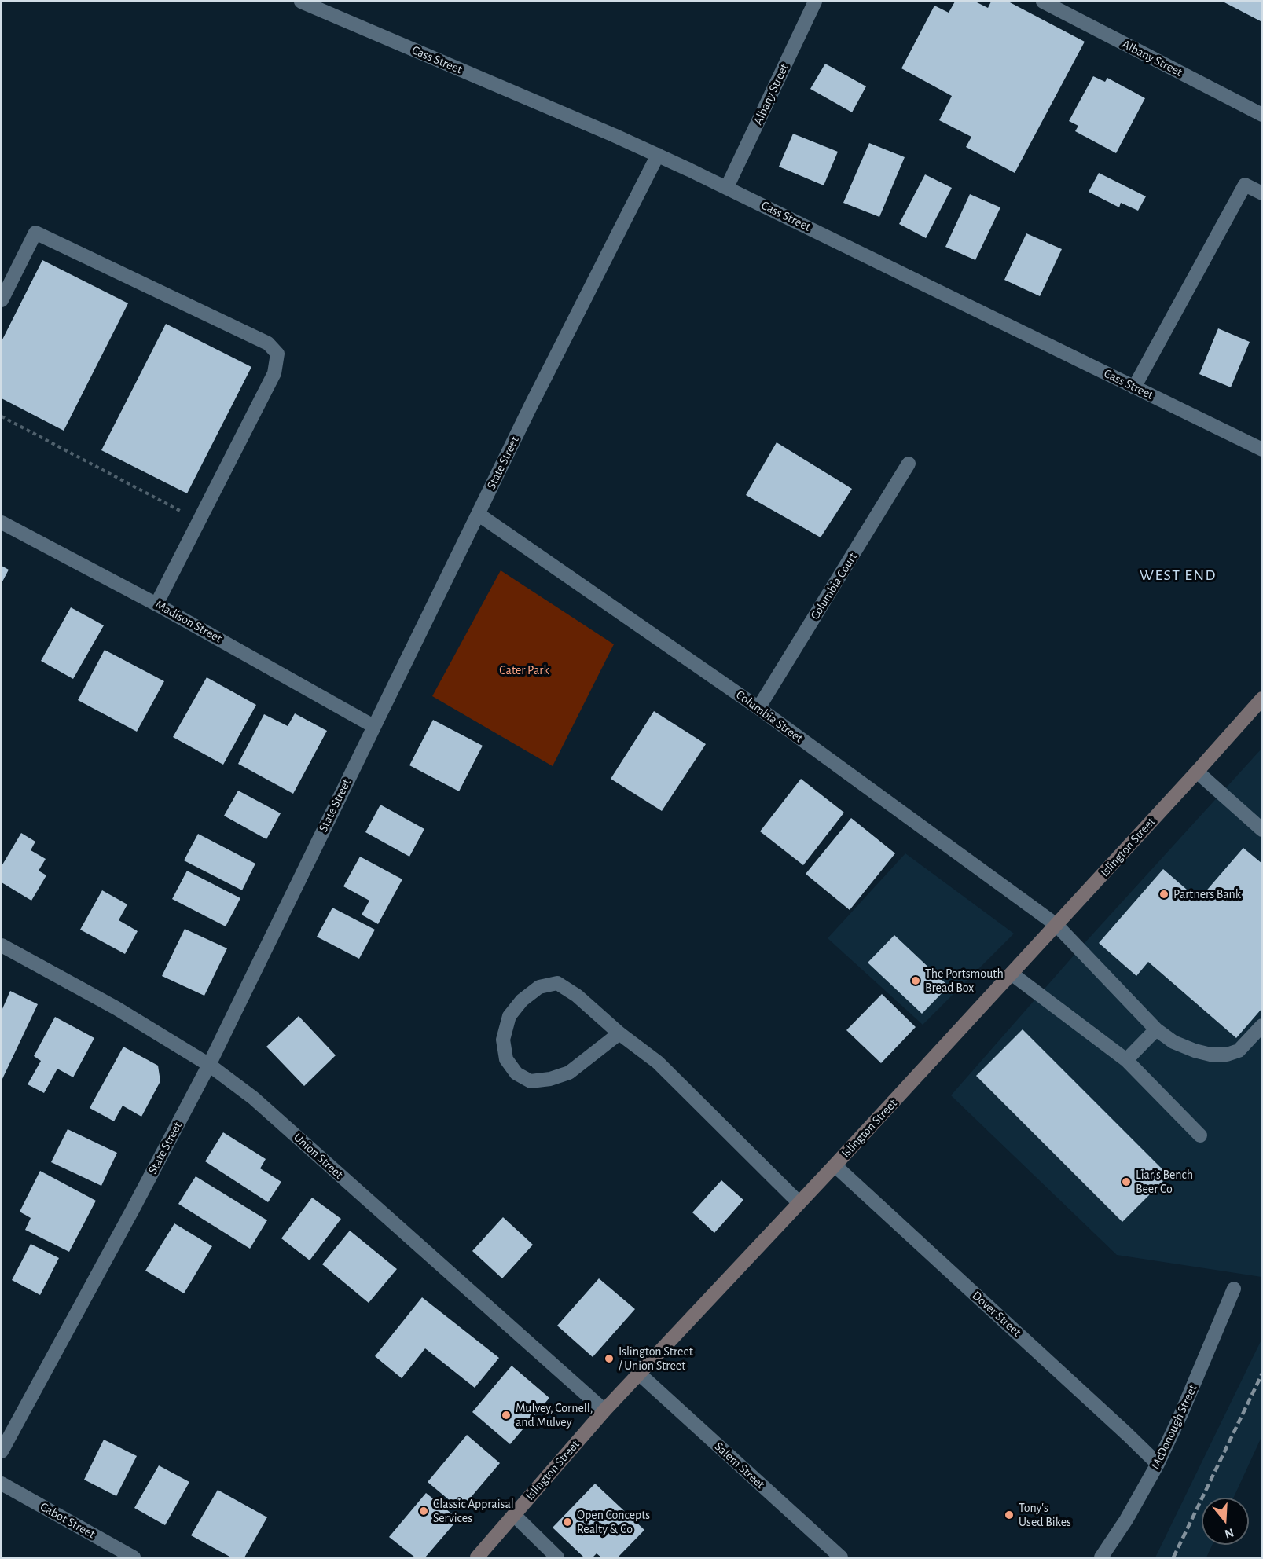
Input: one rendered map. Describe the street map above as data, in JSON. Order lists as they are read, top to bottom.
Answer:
{
  "streets": {
    "street": [
      "Albany Street",
      "Cass Street",
      "State Street",
      "Columbia Court",
      "Madison Street",
      "Columbia Street",
      "Islington Street",
      "Union Street",
      "Dover Street",
      "McDonough Street",
      "Salem Street",
      "Cabot Street"
    ]
  },
  "crossings": [
    ["Albany Street", "Cass Street"],
    ["Cass Street", "State Street"],
    ["State Street", "Madison Street"],
    ["State Street", "Columbia Street"],
    ["State Street", "Union Street"],
    ["Columbia Court", "Columbia Street"],
    ["Columbia Street", "Islington Street"],
    ["Islington Street", "Union Street"],
    ["Islington Street", "Dover Street"],
    ["Islington Street", "Salem Street"],
    ["Dover Street", "McDonough Street"]
  ],
  "districts": ["WEST END"],
  "parks": ["Cater Park"],
  "places": [
    "Partners Bank",
    "The Portsmouth Bread Box",
    "Liar's Bench Beer Co",
    "Islington Street / Union Street",
    "Mulvey, Cornell, and Mulvey",
    "Classic Appraisal Services",
    "Tony's Used Bikes",
    "Open Concepts Realty & Co"
  ],
  "north": "bottom"
}
